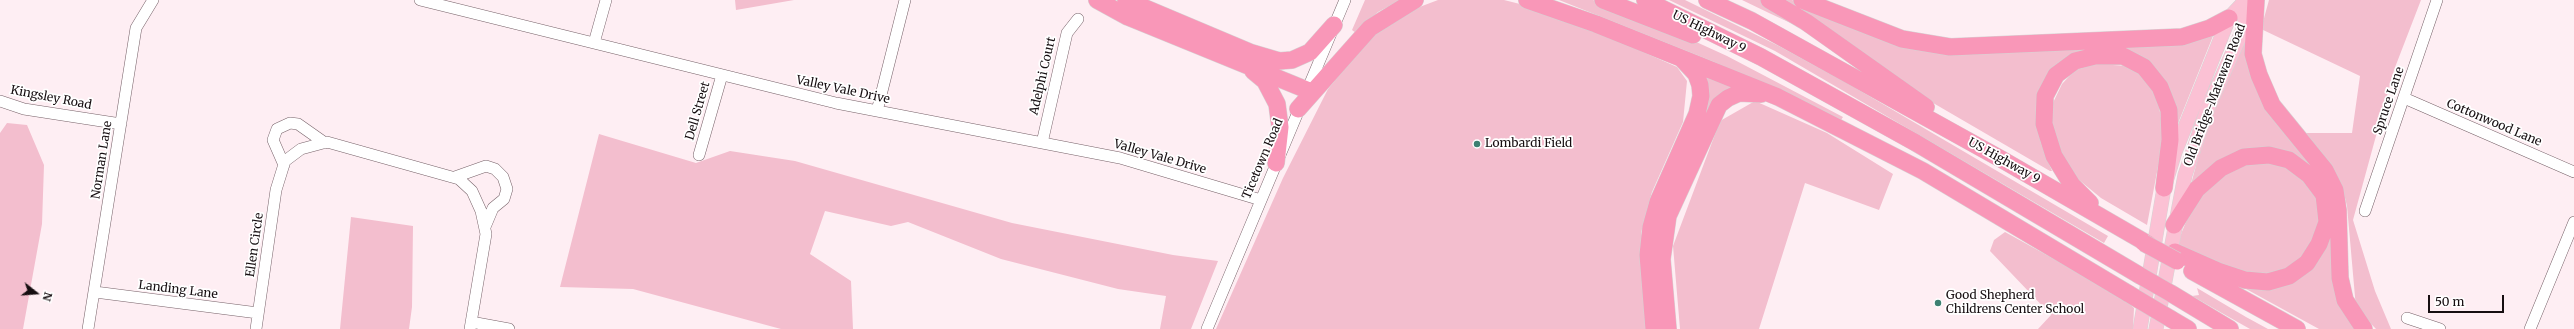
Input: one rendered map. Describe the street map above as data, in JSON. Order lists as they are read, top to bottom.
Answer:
{
  "streets": {
    "highway": ["US Highway 9"],
    "main road": ["Old Bridge-Matawan Road"],
    "street": [
      "Adelphi Court",
      "Valley Vale Drive",
      "Kingsley Road",
      "Spruce Lane",
      "Dell Street",
      "Cottonwood Lane",
      "Ticetown Road",
      "Norman Lane",
      "Ellen Circle",
      "Landing Lane"
    ]
  },
  "crossings": [
    ["Adelphi Court", "Valley Vale Drive"],
    ["Valley Vale Drive", "Dell Street"],
    ["Valley Vale Drive", "Ticetown Road"],
    ["Kingsley Road", "Norman Lane"],
    ["Spruce Lane", "Cottonwood Lane"],
    ["Norman Lane", "Landing Lane"],
    ["Ellen Circle", "Landing Lane"]
  ],
  "places": ["Lombardi Field", "Good Shepherd Childrens Center School"],
  "scale_bar": "50 m",
  "north": "right"
}
